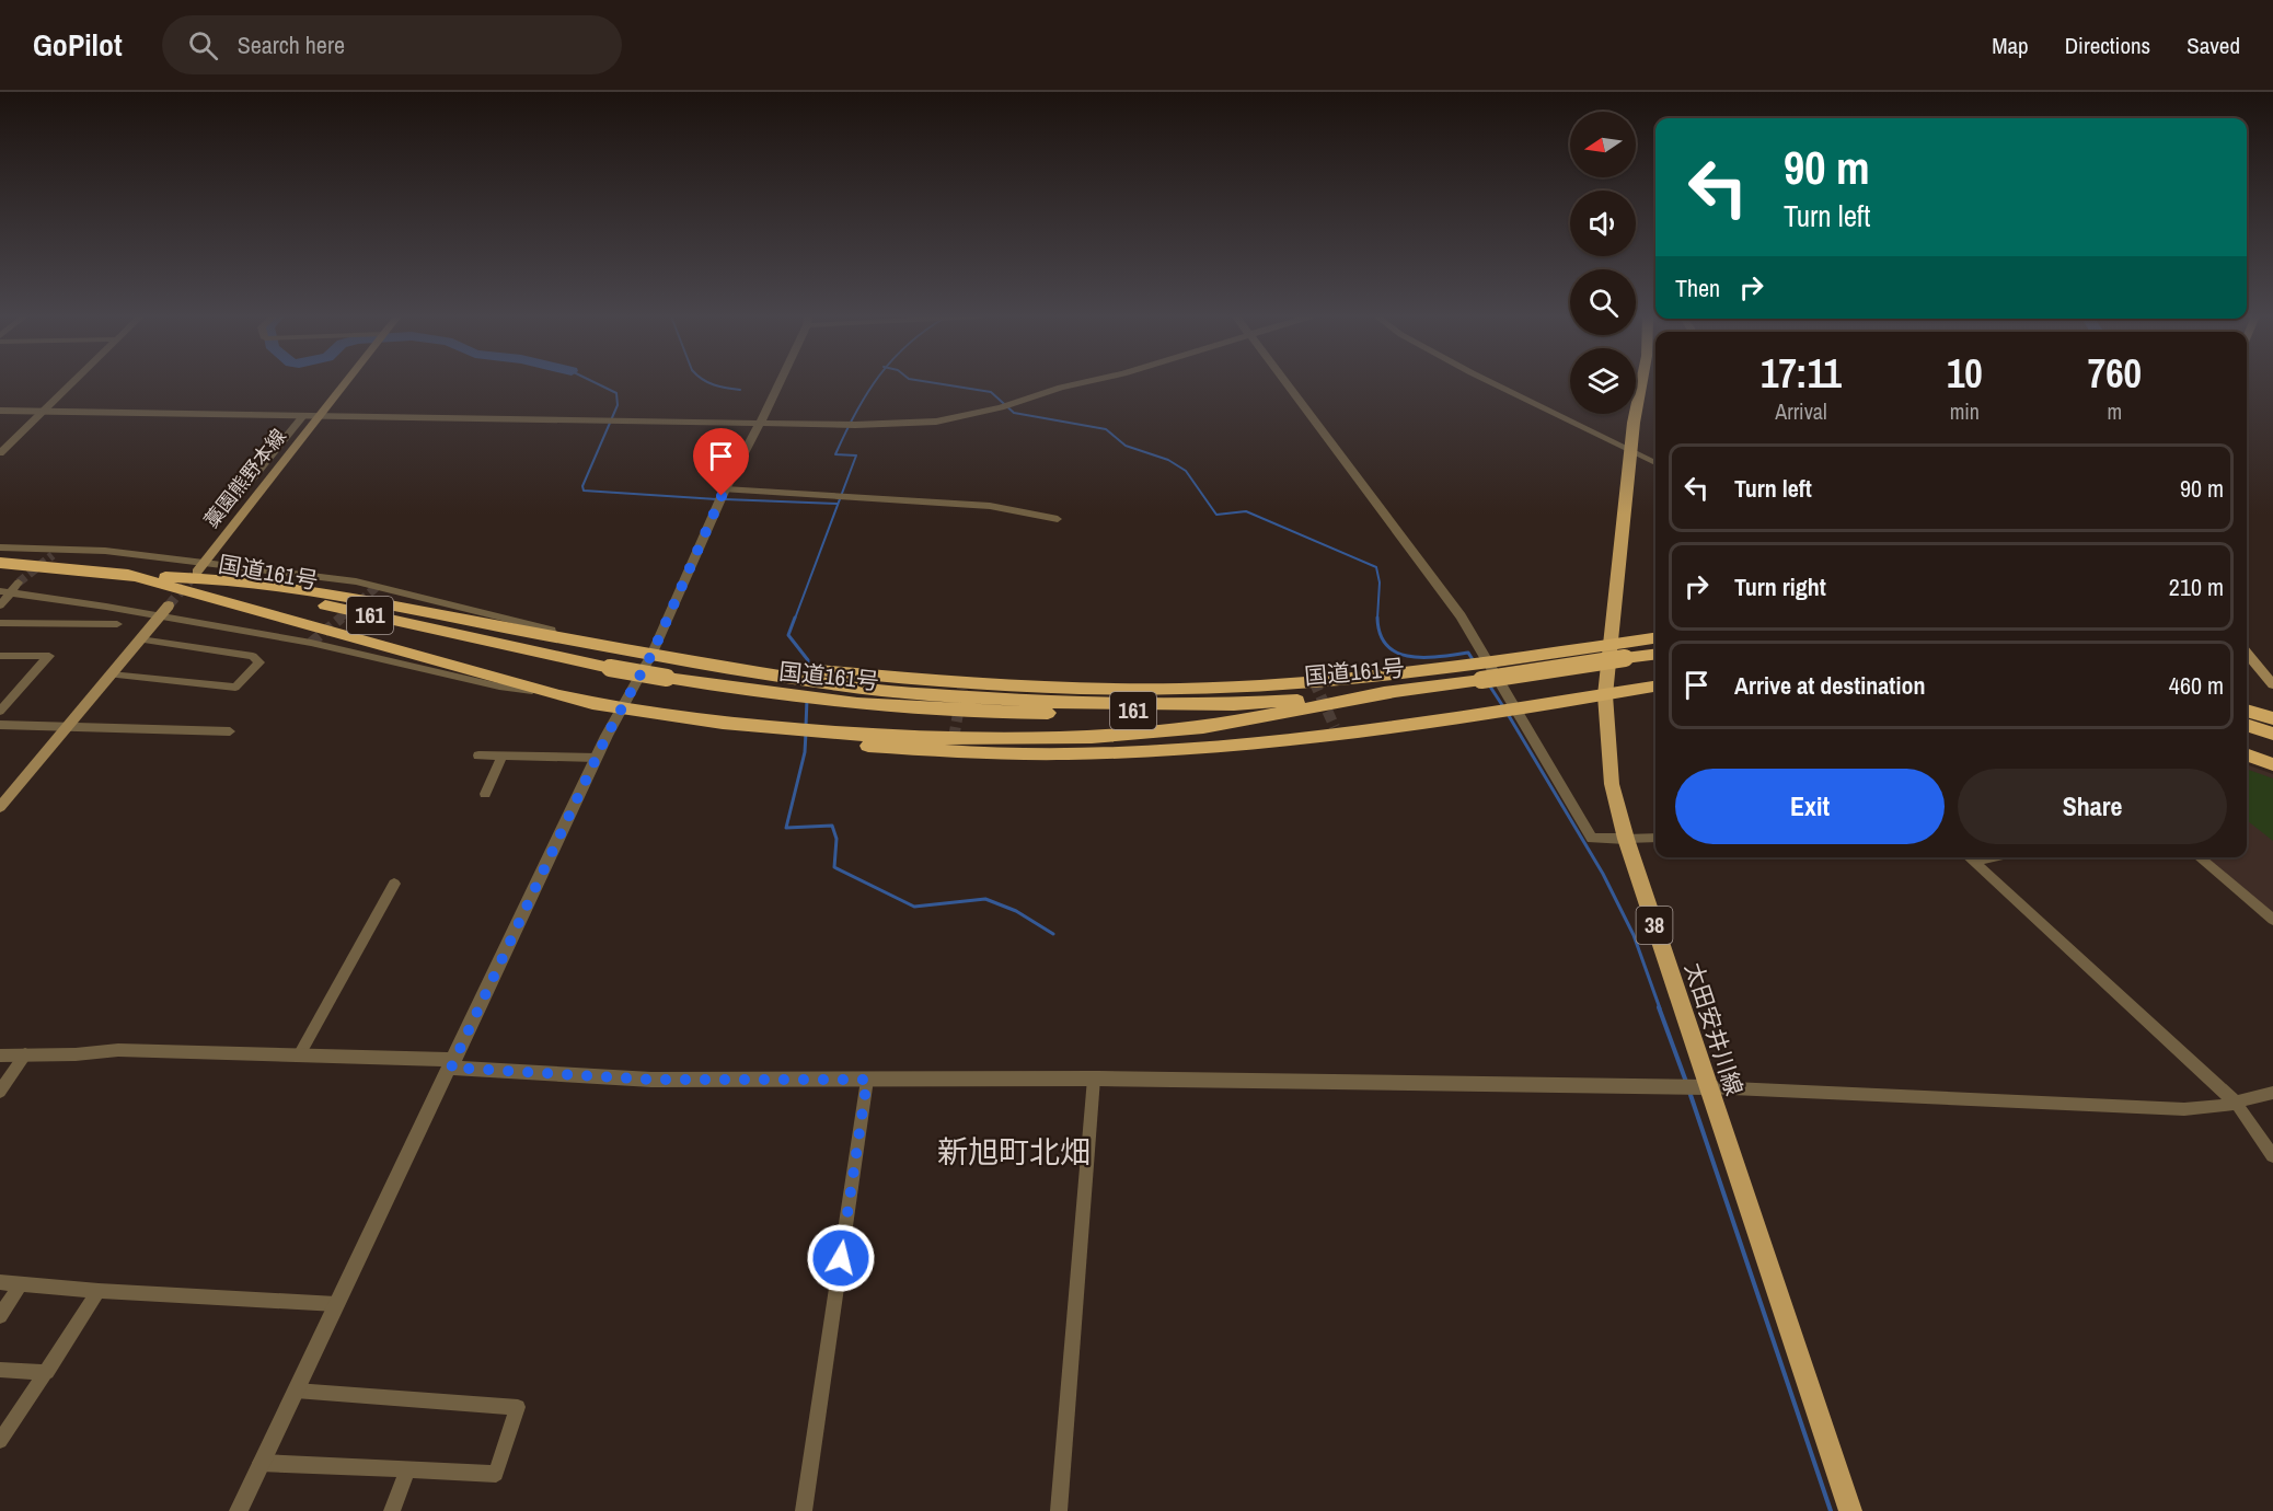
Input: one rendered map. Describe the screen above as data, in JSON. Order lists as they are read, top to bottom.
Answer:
{
  "streets": {
    "highway": ["国道161号", "161"],
    "main road": ["藁園熊野本線", "38", "太田安井川線"]
  },
  "districts": ["新旭町北畑"],
  "north": "left",
  "page": {
    "header": "GoPilot",
    "search": "Search here",
    "nav": ["Map", "Directions", "Saved"],
    "turn": ["90 m", "Turn left"],
    "then": "Then",
    "eta": [
      "17:11",
      "Arrival",
      "10",
      "min",
      "760",
      "m"
    ],
    "list": [
      {
        "name": "Turn left",
        "value": "90 m"
      },
      {
        "name": "Turn right",
        "value": "210 m"
      },
      {
        "name": "Arrive at destination",
        "value": "460 m"
      }
    ],
    "buttons": ["Exit", "Share"]
  }
}
